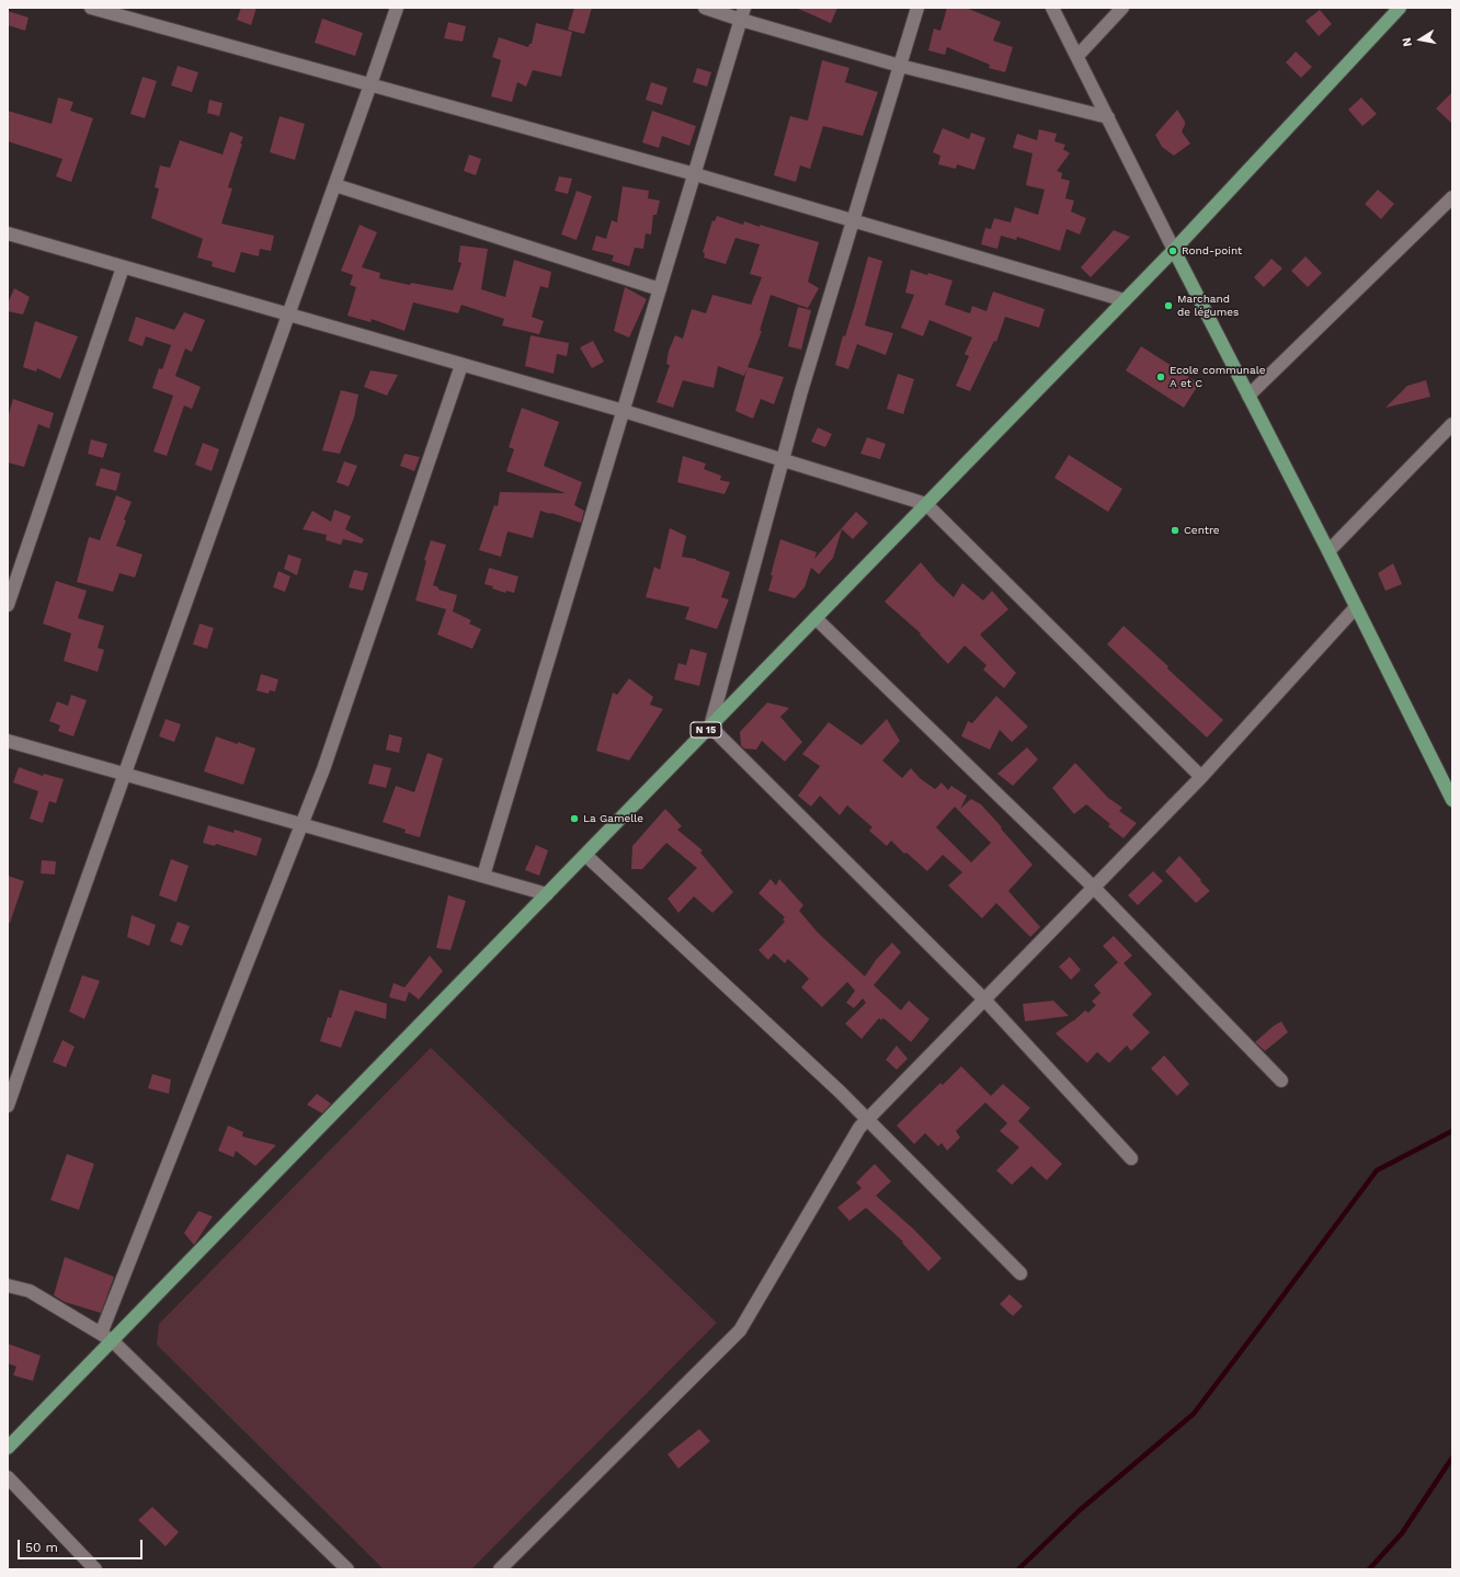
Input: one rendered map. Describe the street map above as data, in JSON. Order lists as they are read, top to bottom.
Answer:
{
  "streets": {
    "main road": ["N 15"]
  },
  "places": [
    "Rond-point",
    "Marchand de légumes",
    "Ecole communale A et C",
    "Centre",
    "La Gamelle"
  ],
  "scale_bar": "50 m",
  "north": "left"
}
